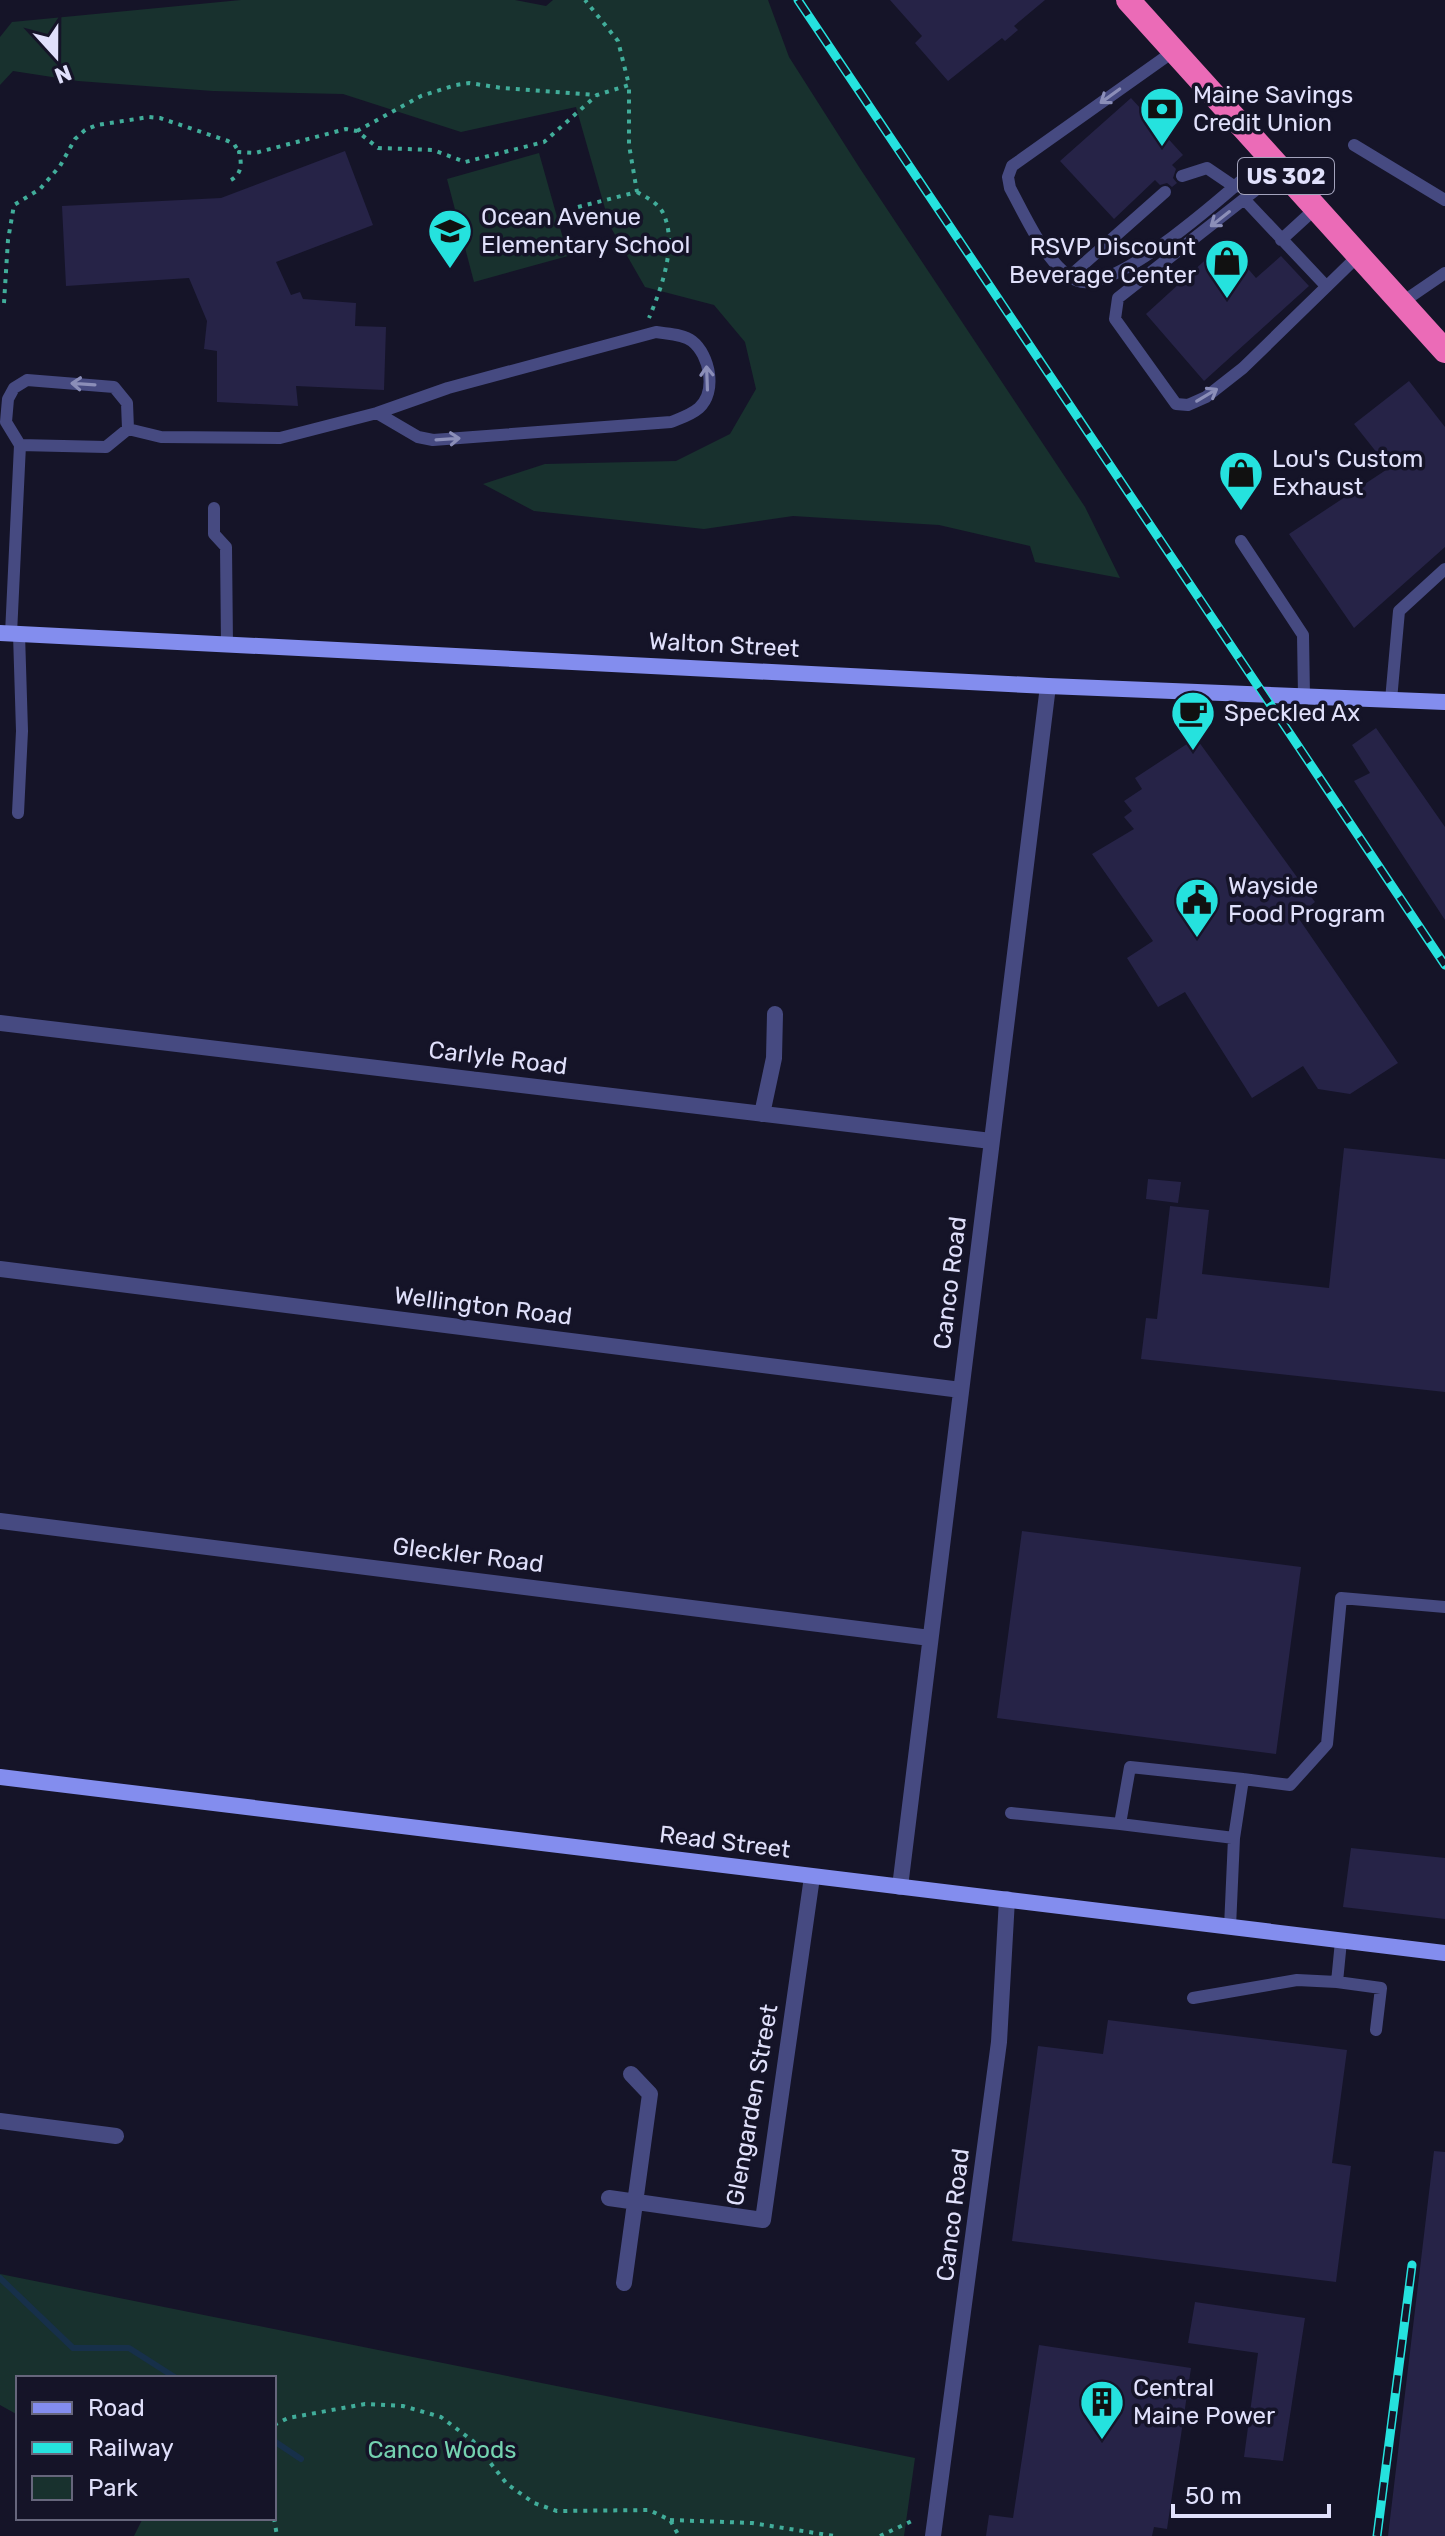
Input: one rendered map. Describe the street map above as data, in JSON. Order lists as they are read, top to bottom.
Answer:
{
  "streets": {
    "highway": ["US 302"],
    "street": [
      "Walton Street",
      "Carlyle Road",
      "Canco Road",
      "Wellington Road",
      "Gleckler Road",
      "Read Street",
      "Glengarden Street"
    ]
  },
  "crossings": [
    ["Walton Street", "Canco Road"],
    ["Carlyle Road", "Canco Road"],
    ["Canco Road", "Wellington Road"],
    ["Canco Road", "Gleckler Road"],
    ["Canco Road", "Read Street"],
    ["Read Street", "Glengarden Street"]
  ],
  "parks": ["Canco Woods"],
  "places": {
    "bank": ["Maine Savings Credit Union"],
    "school or university": ["Ocean Avenue Elementary School"],
    "shop": ["RSVP Discount Beverage Center", "Lou's Custom Exhaust"],
    "cafe": ["Speckled Ax"],
    "public building": ["Wayside Food Program"],
    "building": ["Central Maine Power"]
  },
  "legend": ["Road", "Railway", "Park"],
  "scale_bar": "50 m",
  "north": "bottom"
}
